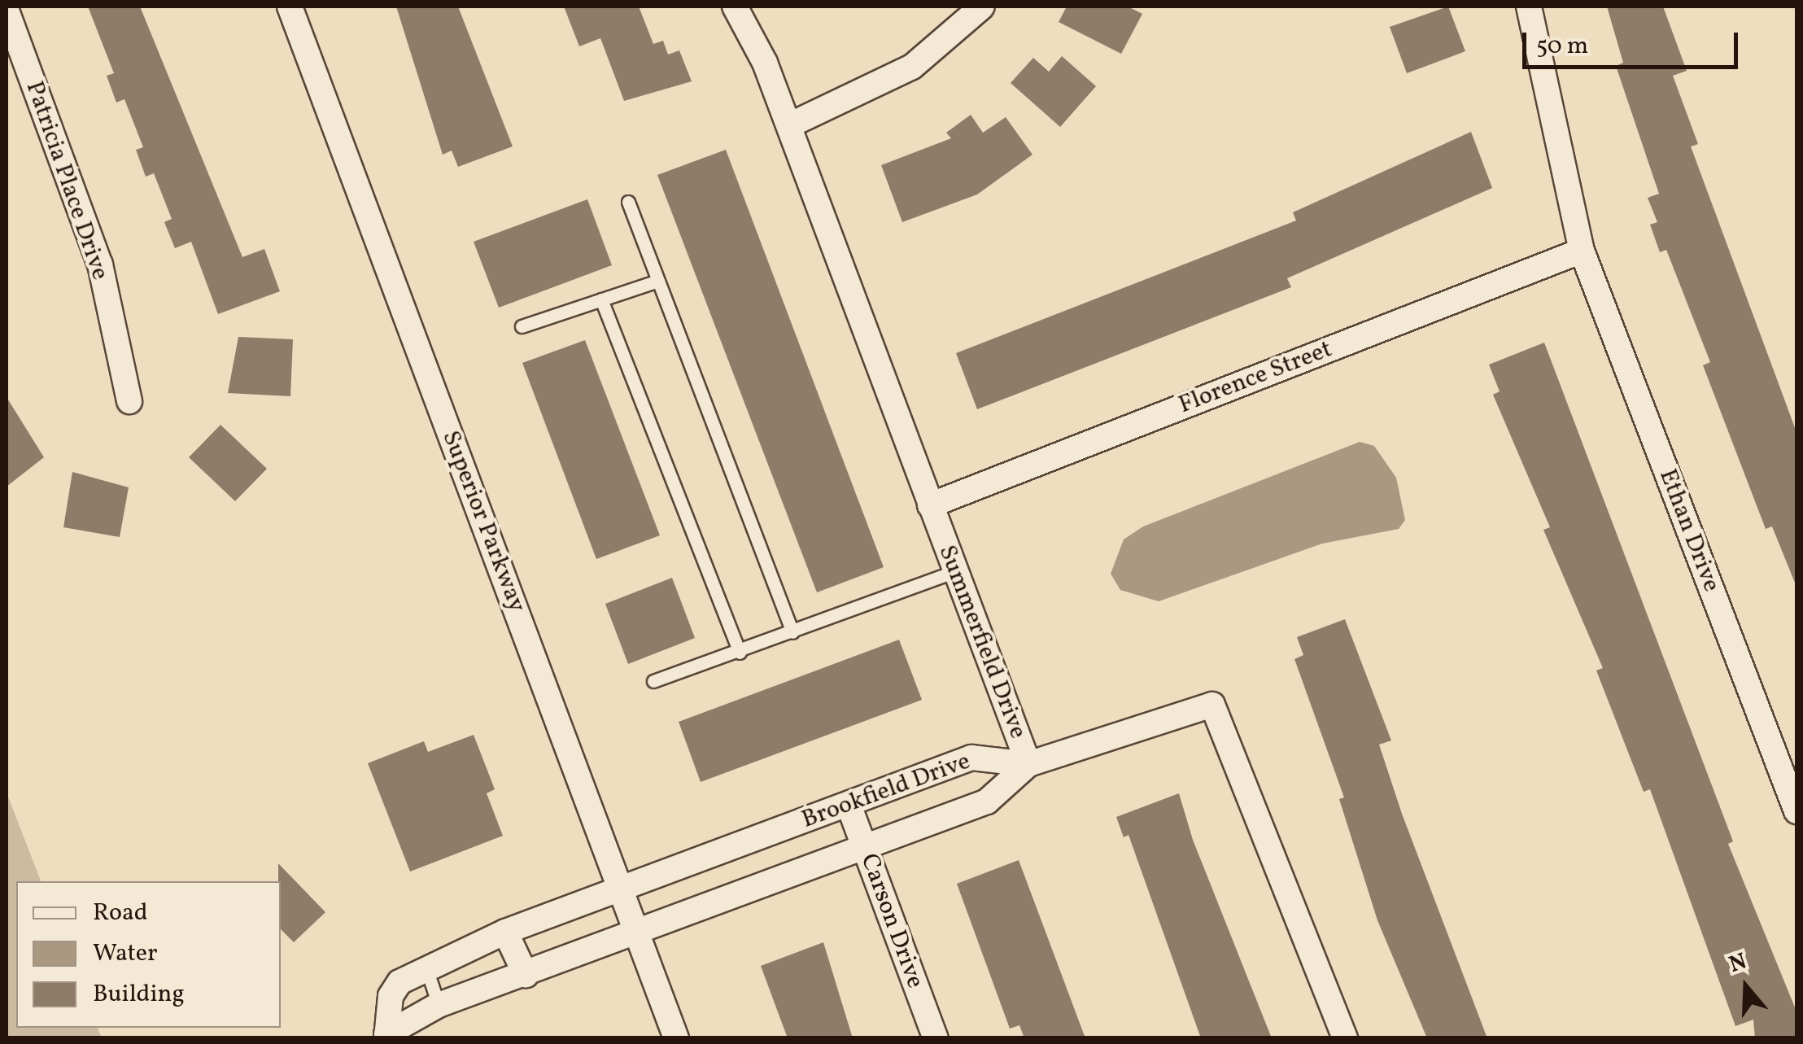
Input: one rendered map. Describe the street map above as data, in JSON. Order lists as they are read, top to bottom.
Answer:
{
  "streets": {
    "street": [
      "Patricia Place Drive",
      "Florence Street",
      "Superior Parkway",
      "Ethan Drive",
      "Summerfield Drive",
      "Brookfield Drive",
      "Carson Drive"
    ]
  },
  "crossings": [
    ["Florence Street", "Ethan Drive"],
    ["Florence Street", "Summerfield Drive"],
    ["Superior Parkway", "Brookfield Drive"],
    ["Summerfield Drive", "Brookfield Drive"],
    ["Brookfield Drive", "Carson Drive"]
  ],
  "legend": ["Road", "Water", "Building"],
  "scale_bar": "50 m",
  "north": "top"
}
